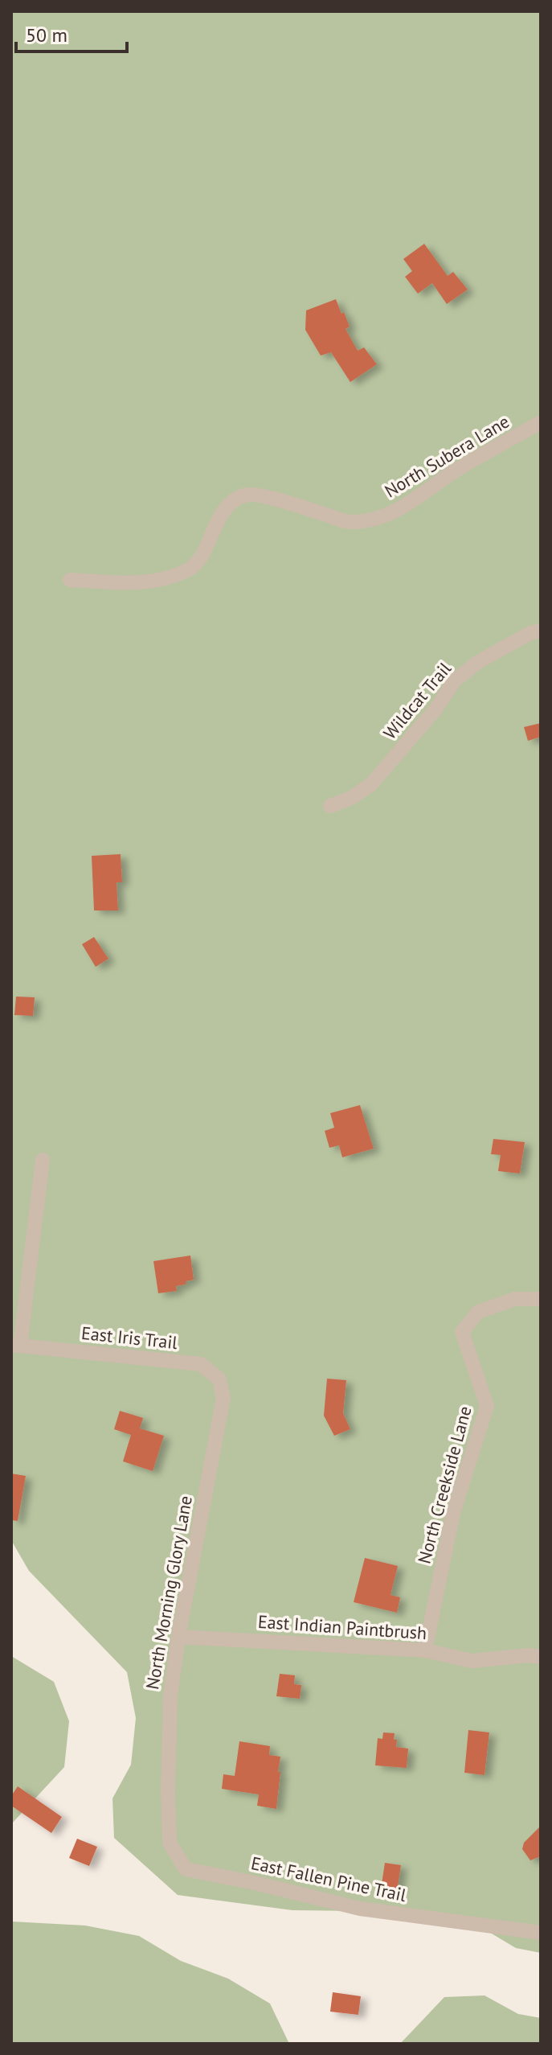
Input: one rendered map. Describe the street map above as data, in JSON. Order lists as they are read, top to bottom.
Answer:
{
  "streets": {
    "street": [
      "North Subera Lane",
      "Wildcat Trail",
      "East Iris Trail",
      "North Creekside Lane",
      "North Morning Glory Lane",
      "East Indian Paintbrush",
      "East Fallen Pine Trail"
    ]
  },
  "crossings": [
    ["East Iris Trail", "North Morning Glory Lane"],
    ["North Creekside Lane", "East Indian Paintbrush"],
    ["North Morning Glory Lane", "East Indian Paintbrush"],
    ["North Morning Glory Lane", "East Fallen Pine Trail"]
  ],
  "scale_bar": "50 m"
}
